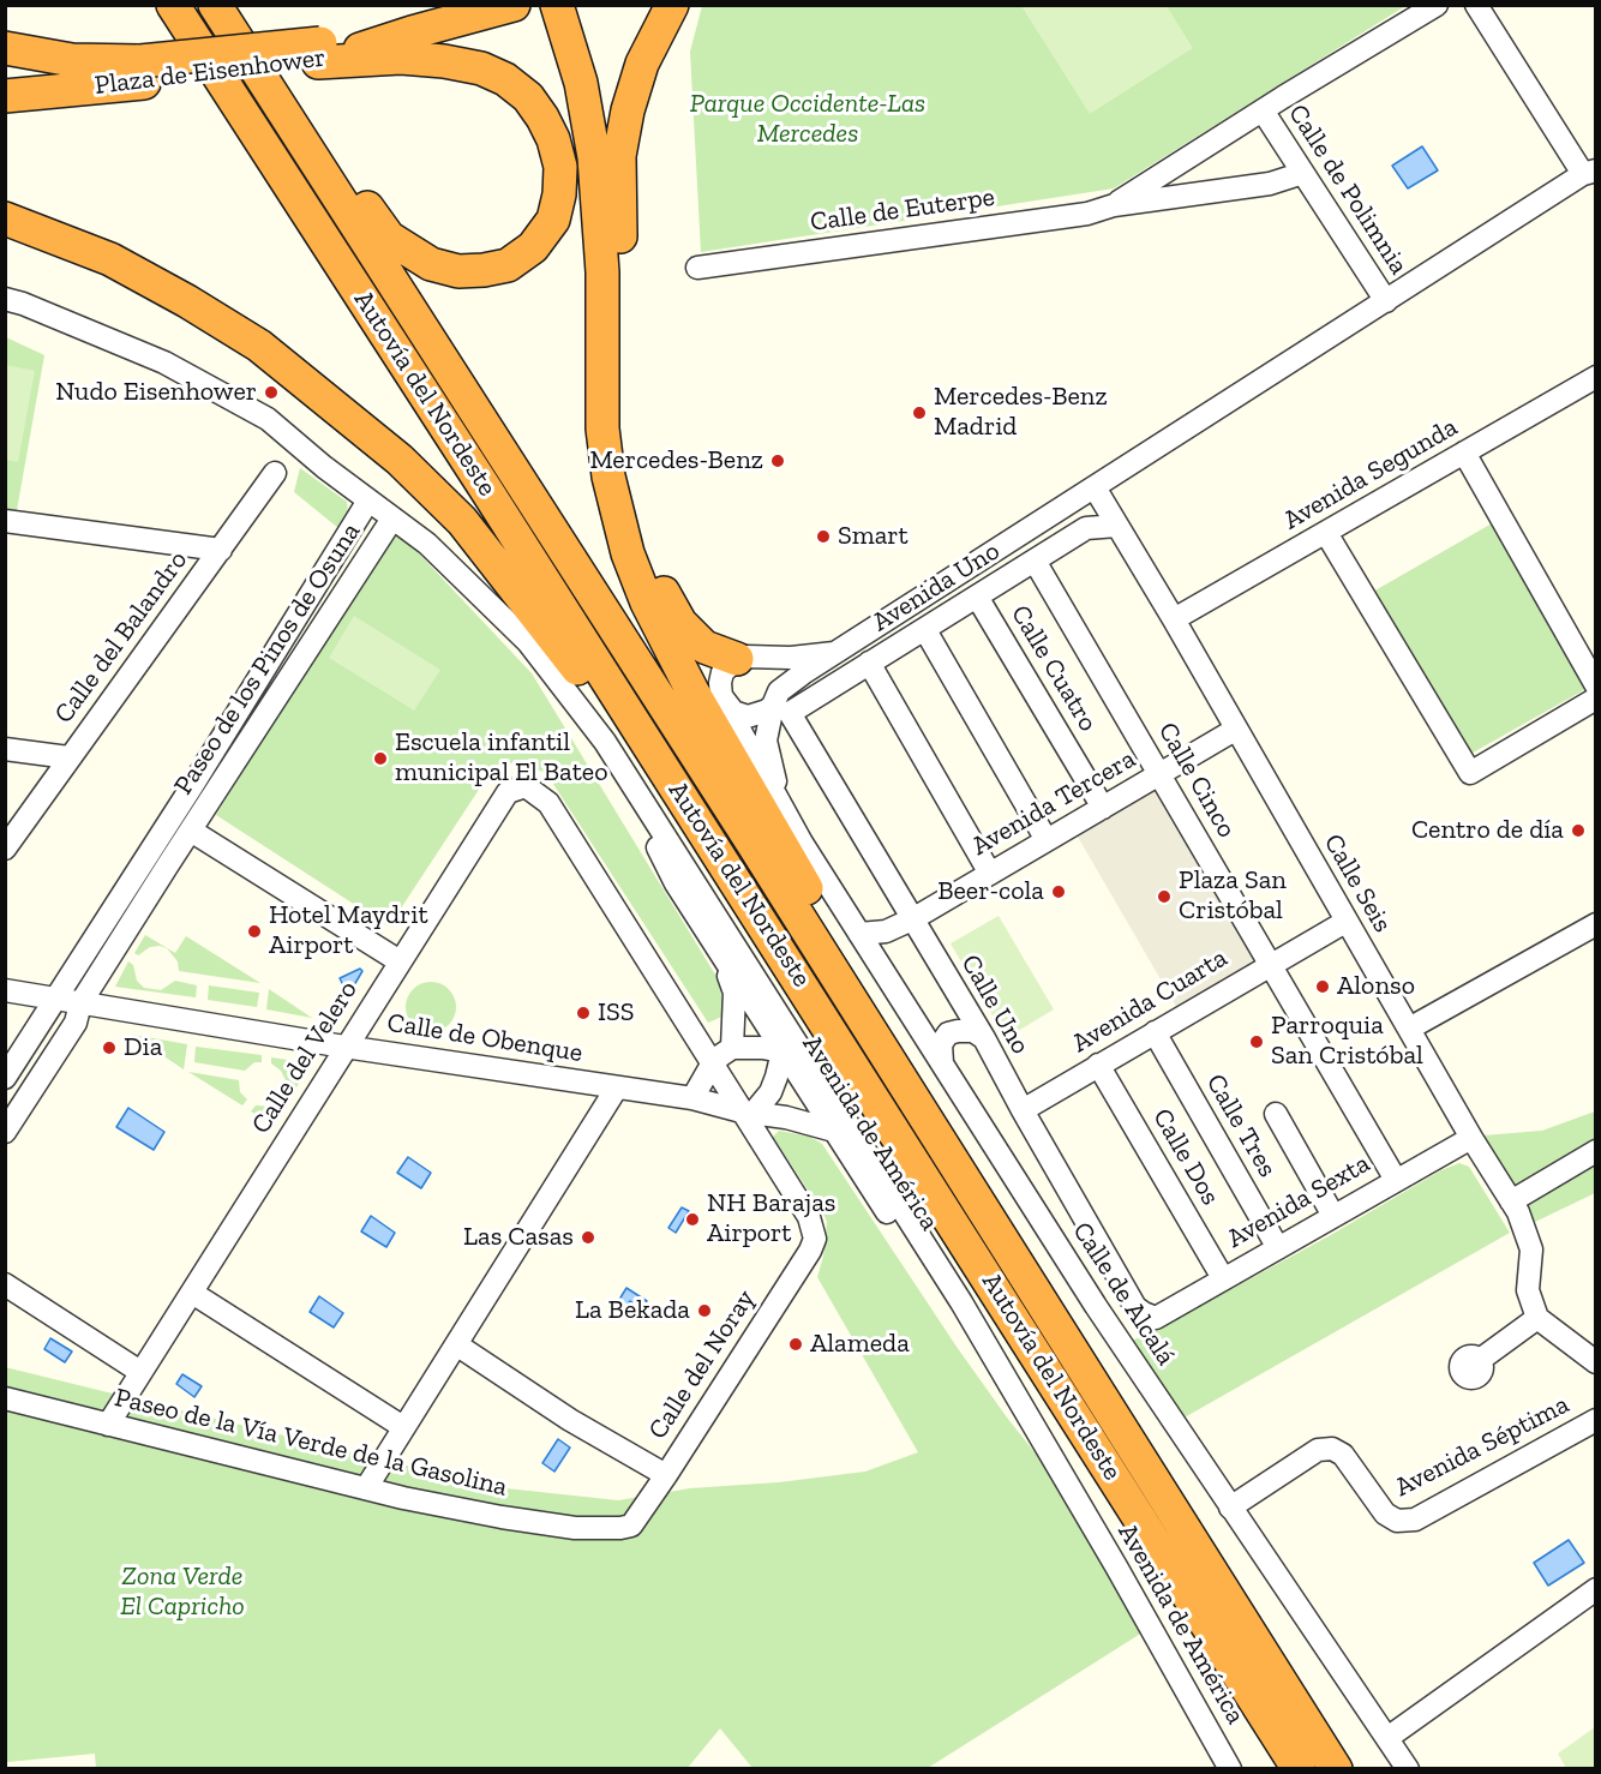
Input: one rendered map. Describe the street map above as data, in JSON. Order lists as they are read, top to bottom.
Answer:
{
  "streets": {
    "highway": ["Plaza de Eisenhower", "Autovía del Nordeste"],
    "street": [
      "Calle de Polimnia",
      "Calle de Euterpe",
      "Avenida Segunda",
      "Avenida Uno",
      "Calle del Balandro",
      "Paseo de los Pinos de Osuna",
      "Calle Cuatro",
      "Calle Cinco",
      "Avenida Tercera",
      "Calle Seis",
      "Avenida Cuarta",
      "Calle Uno",
      "Calle de Obenque",
      "Calle del Velero",
      "Calle Tres",
      "Avenida de América",
      "Calle Dos",
      "Avenida Sexta",
      "Calle de Alcalá",
      "Calle del Noray",
      "Paseo de la Vía Verde de la Gasolina",
      "Avenida Séptima"
    ]
  },
  "crossings": [
    ["Calle de Polimnia", "Calle de Euterpe"],
    ["Avenida Segunda", "Calle Seis"],
    ["Avenida Uno", "Calle Cuatro"],
    ["Avenida Uno", "Calle Cinco"],
    ["Avenida Uno", "Calle Seis"],
    ["Avenida Uno", "Calle Uno"],
    ["Avenida Uno", "Calle de Alcalá"],
    ["Paseo de los Pinos de Osuna", "Calle de Obenque"],
    ["Paseo de los Pinos de Osuna", "Avenida de América"],
    ["Calle Cuatro", "Avenida Tercera"],
    ["Calle Cinco", "Avenida Tercera"],
    ["Calle Cinco", "Avenida Cuarta"],
    ["Calle Cinco", "Avenida Sexta"],
    ["Avenida Tercera", "Calle Seis"],
    ["Avenida Tercera", "Calle Uno"],
    ["Avenida Tercera", "Calle de Alcalá"],
    ["Calle Seis", "Avenida Cuarta"],
    ["Calle Seis", "Avenida Sexta"],
    ["Avenida Cuarta", "Calle Uno"],
    ["Avenida Cuarta", "Calle Tres"],
    ["Avenida Cuarta", "Calle Dos"],
    ["Calle Uno", "Avenida Sexta"],
    ["Calle Uno", "Calle de Alcalá"],
    ["Calle de Obenque", "Calle del Velero"],
    ["Calle de Obenque", "Avenida de América"],
    ["Calle de Obenque", "Calle del Noray"],
    ["Calle del Velero", "Calle del Noray"],
    ["Calle del Velero", "Paseo de la Vía Verde de la Gasolina"],
    ["Calle Tres", "Avenida Sexta"],
    ["Calle Dos", "Avenida Sexta"],
    ["Calle de Alcalá", "Avenida Séptima"],
    ["Calle del Noray", "Paseo de la Vía Verde de la Gasolina"]
  ],
  "parks": ["Parque Occidente-Las Mercedes", "Zona Verde El Capricho"],
  "places": [
    "Nudo Eisenhower",
    "Mercedes-Benz Madrid",
    "Mercedes-Benz",
    "Smart",
    "Escuela infantil municipal El Bateo",
    "Centro de día",
    "Beer-cola",
    "Plaza San Cristóbal",
    "Hotel Maydrit Airport",
    "Alonso",
    "ISS",
    "Parroquia San Cristóbal",
    "Dia",
    "NH Barajas Airport",
    "Las Casas",
    "La Bekada",
    "Alameda"
  ]
}
